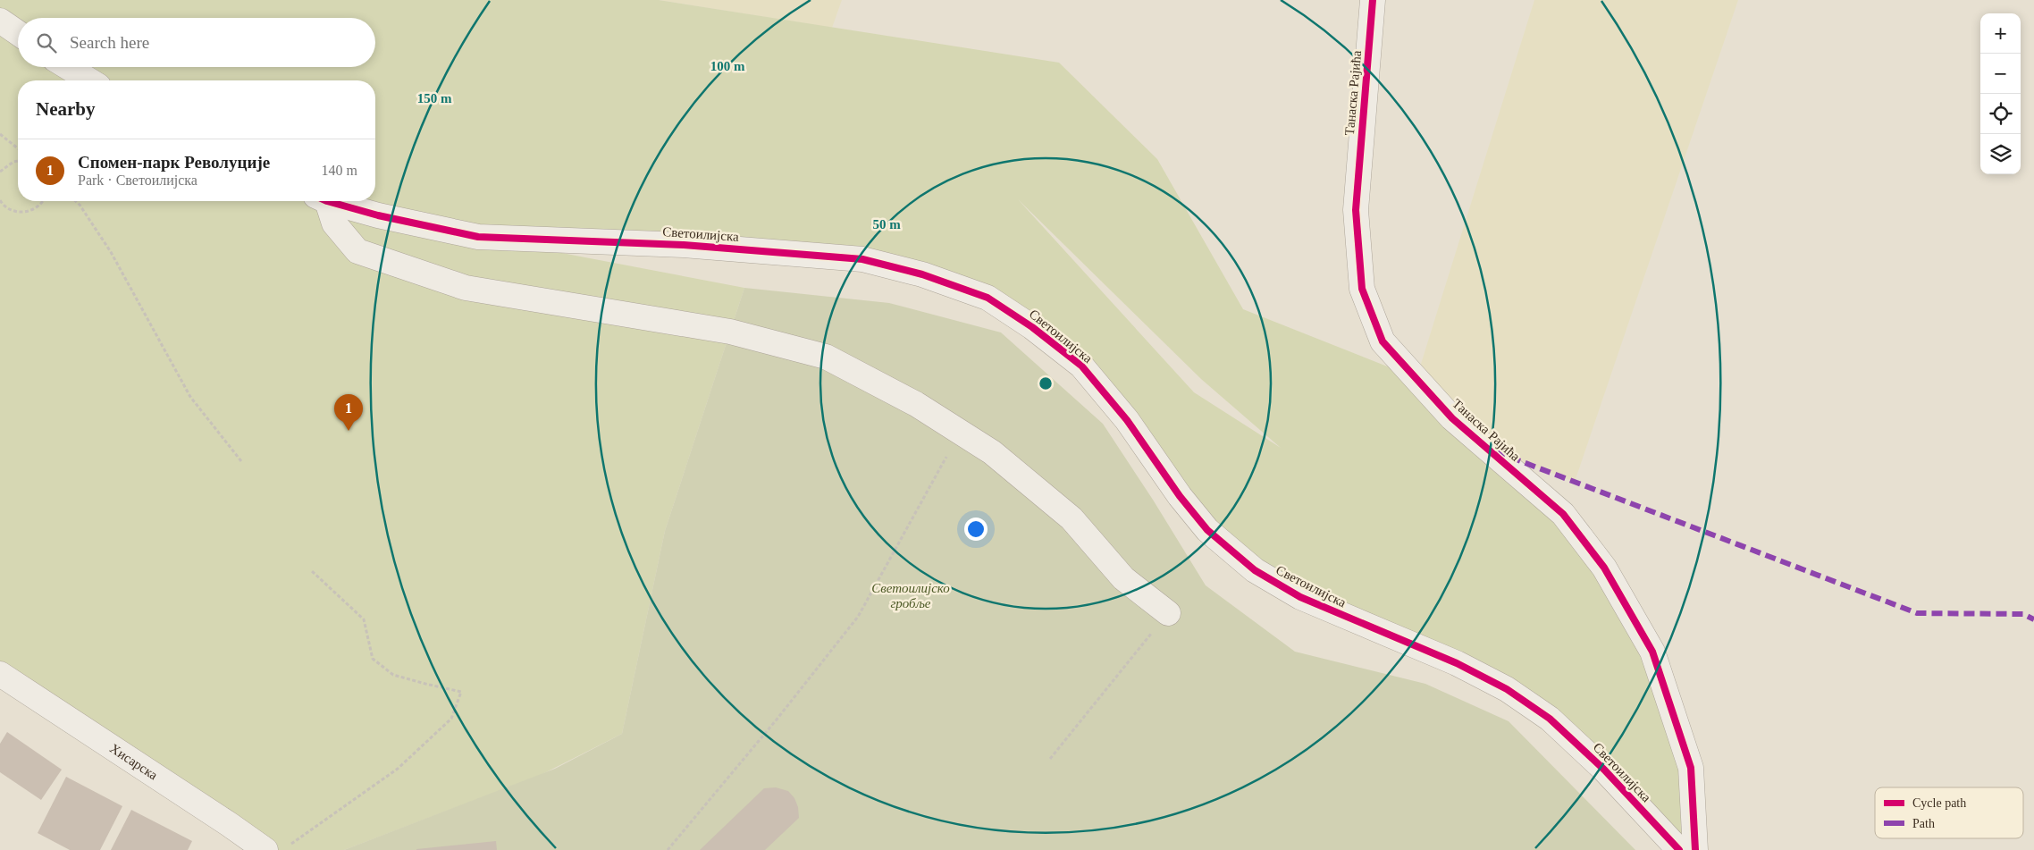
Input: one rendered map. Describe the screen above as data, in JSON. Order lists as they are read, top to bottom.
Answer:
{
  "streets": {
    "street": ["Танаска Рајића", "Светоилијска", "Хисарска"]
  },
  "parks": ["Светоилијско гробље"],
  "legend": ["Cycle path", "Path"],
  "page": {
    "map_buttons": ["+", "−"],
    "search": "Search here",
    "heading": "Nearby",
    "list": [
      {
        "mark": "1",
        "name": "Спомен-парк Револуције",
        "note": "Park · Светоилијска",
        "value": "140 m"
      }
    ],
    "pins": "1"
  },
  "rings": ["100 m", "150 m", "50 m"]
}
